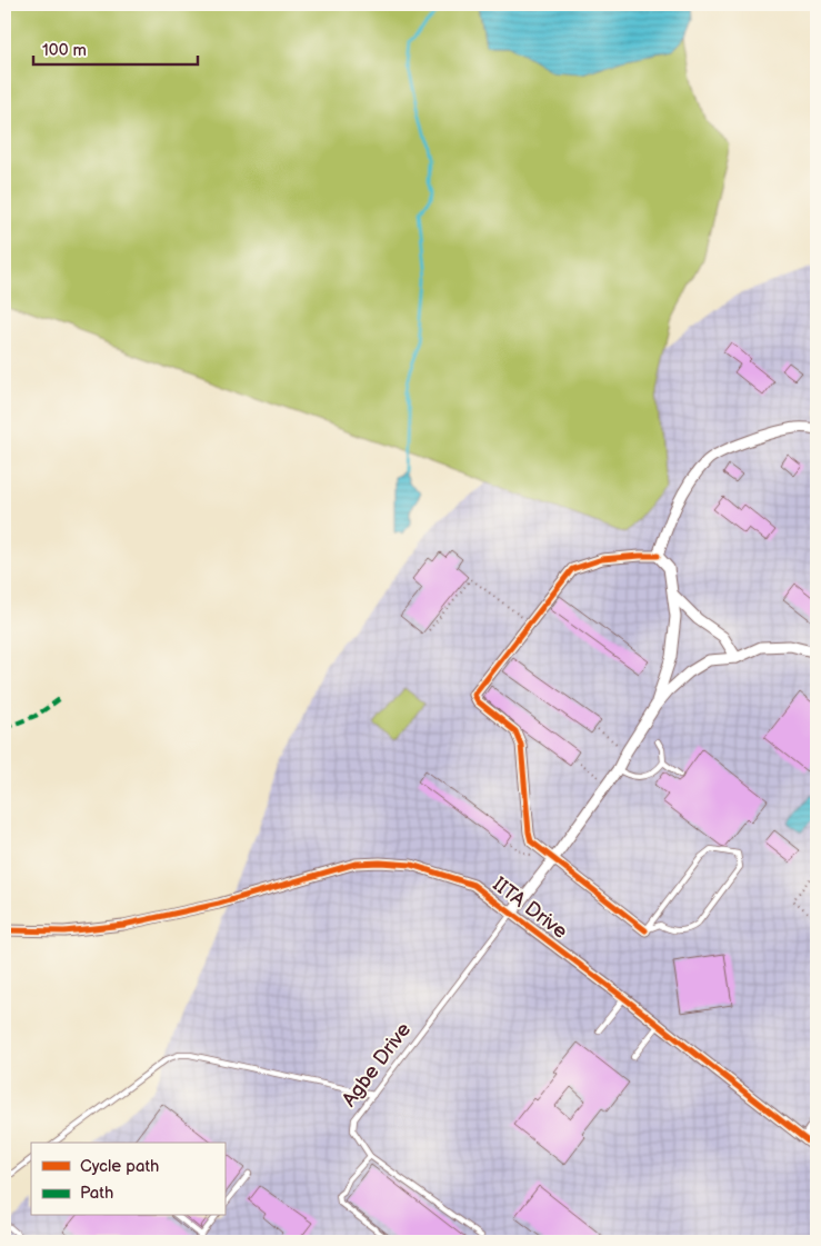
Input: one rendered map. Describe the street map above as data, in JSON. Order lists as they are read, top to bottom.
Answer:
{
  "streets": {
    "street": ["IITA Drive"],
    "lane": ["Agbe Drive"]
  },
  "crossings": [
    ["IITA Drive", "Agbe Drive"]
  ],
  "legend": ["Cycle path", "Path"],
  "scale_bar": "100 m"
}
